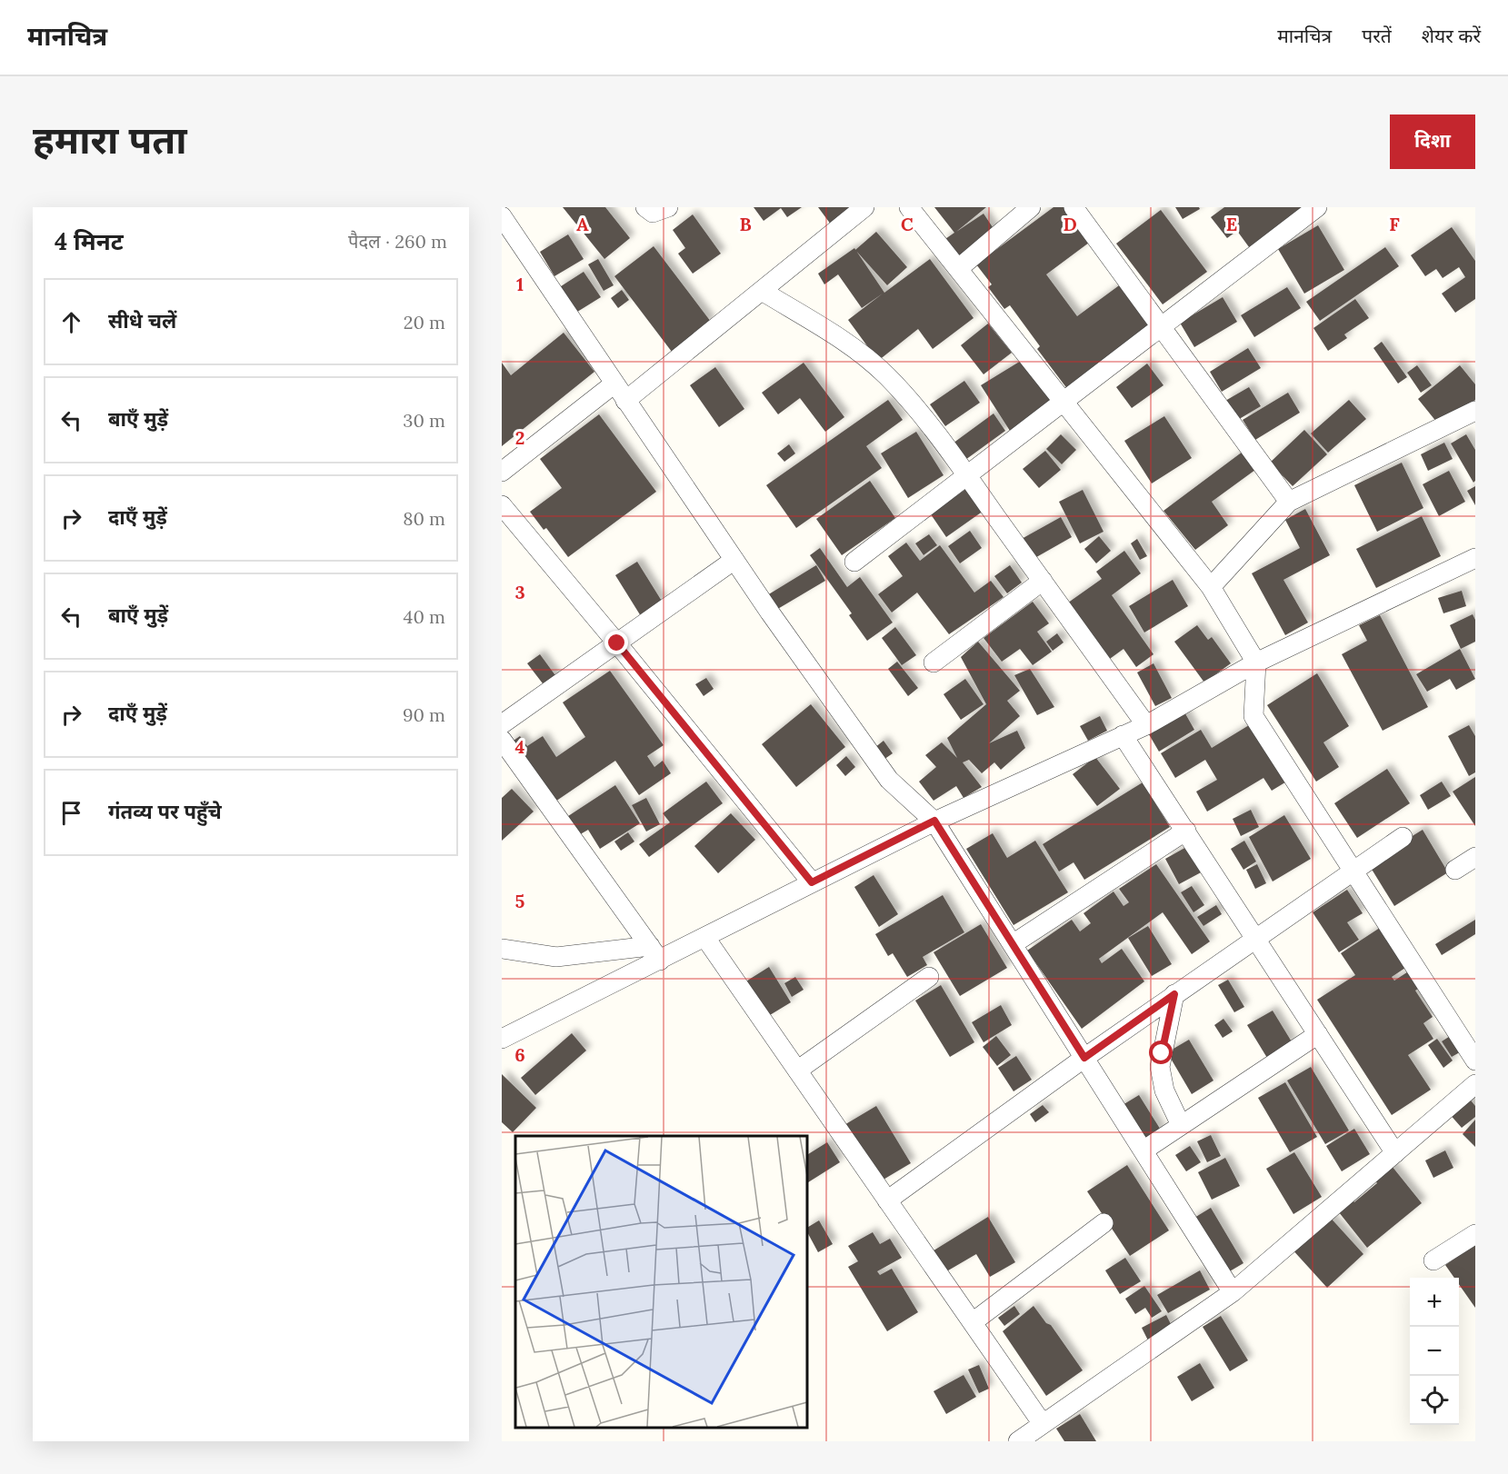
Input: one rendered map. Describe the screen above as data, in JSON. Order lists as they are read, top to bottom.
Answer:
{
  "page": {
    "header": "मानचित्र",
    "nav": ["मानचित्र", "परतें", "शेयर करें"],
    "buttons": "दिशा",
    "title": "हमारा पता",
    "heading": ["4 मिनट", "पैदल · 260 m"],
    "list": [
      ["सीधे चलें", "20 m"],
      ["बाएँ मुड़ें", "30 m"],
      ["दाएँ मुड़ें", "80 m"],
      ["बाएँ मुड़ें", "40 m"],
      ["दाएँ मुड़ें", "90 m"],
      "गंतव्य पर पहुँचे"
    ],
    "map_buttons": ["+", "−"]
  },
  "grid": {
    "columns": [
      "A",
      "B",
      "C",
      "D",
      "E",
      "F"
    ],
    "rows": [
      "1",
      "2",
      "3",
      "4",
      "5",
      "6"
    ]
  }
}
